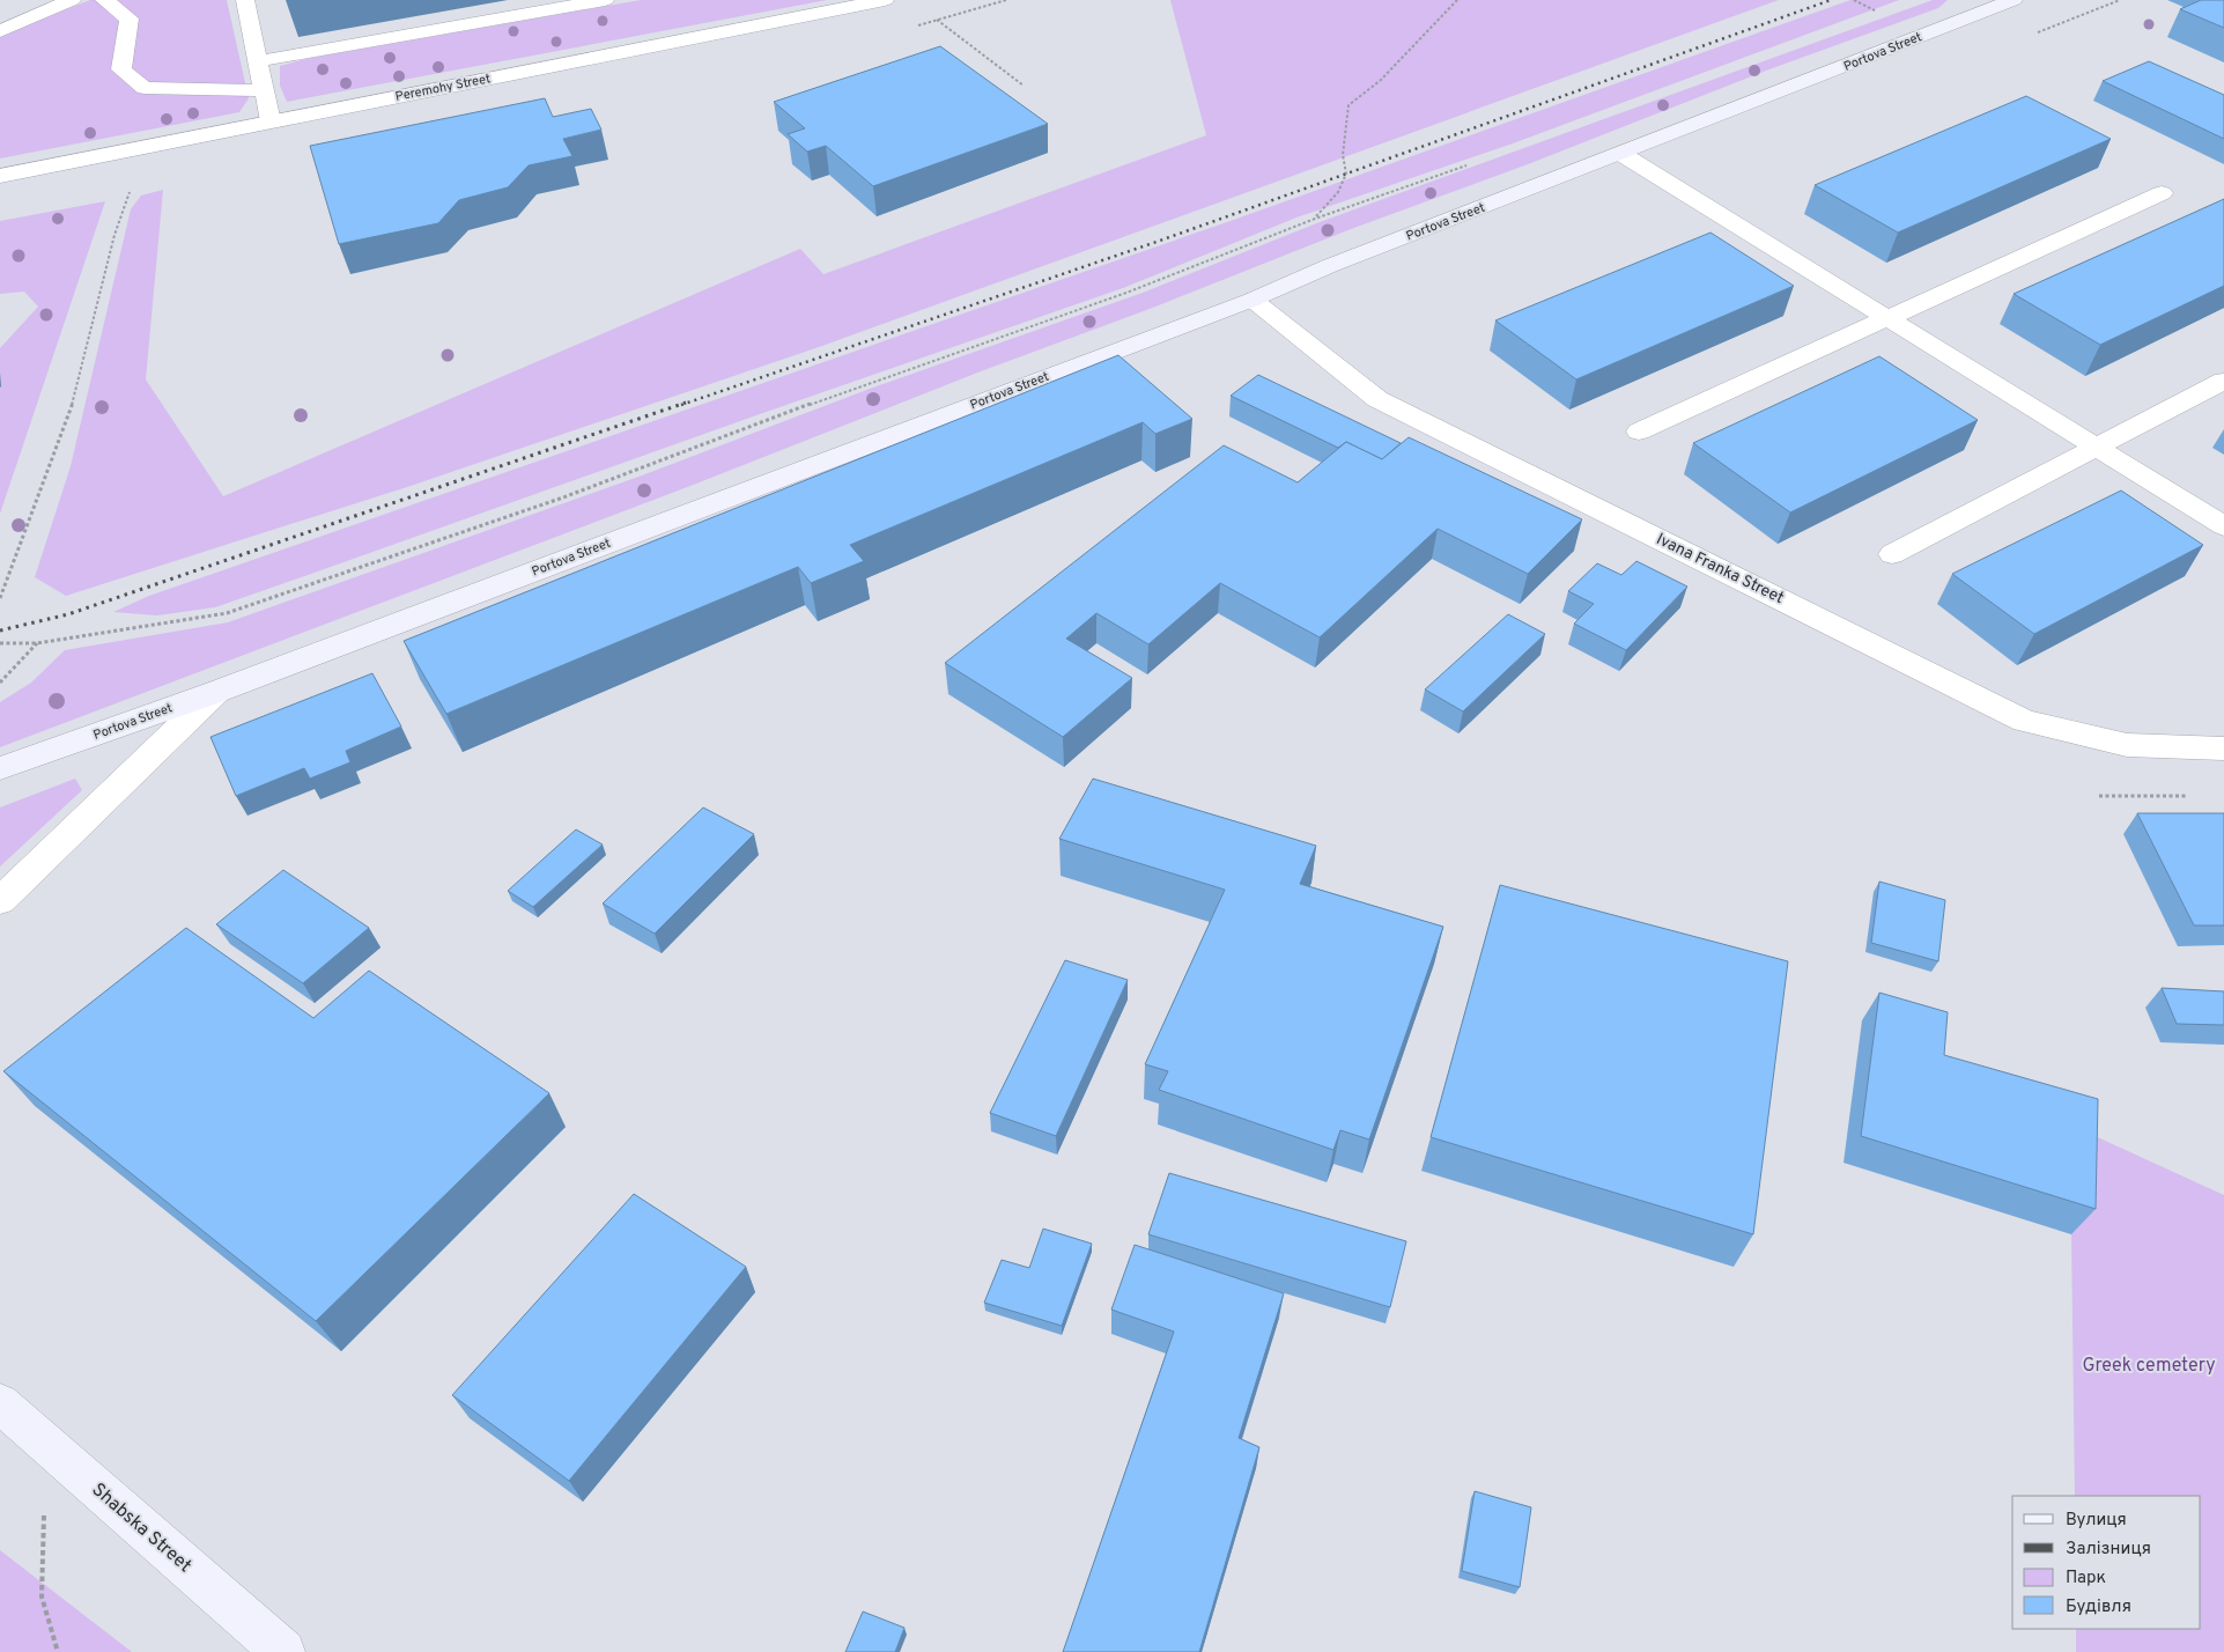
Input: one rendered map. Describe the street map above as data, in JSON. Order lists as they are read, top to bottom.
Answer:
{
  "streets": {
    "main road": ["Portova Street", "Shabska Street"],
    "street": ["Peremohy Street", "Ivana Franka Street"]
  },
  "crossings": [
    ["Portova Street", "Ivana Franka Street"]
  ],
  "parks": ["Greek cemetery"],
  "legend": [
    "Вулиця",
    "Залізниця",
    "Парк",
    "Будівля"
  ]
}
